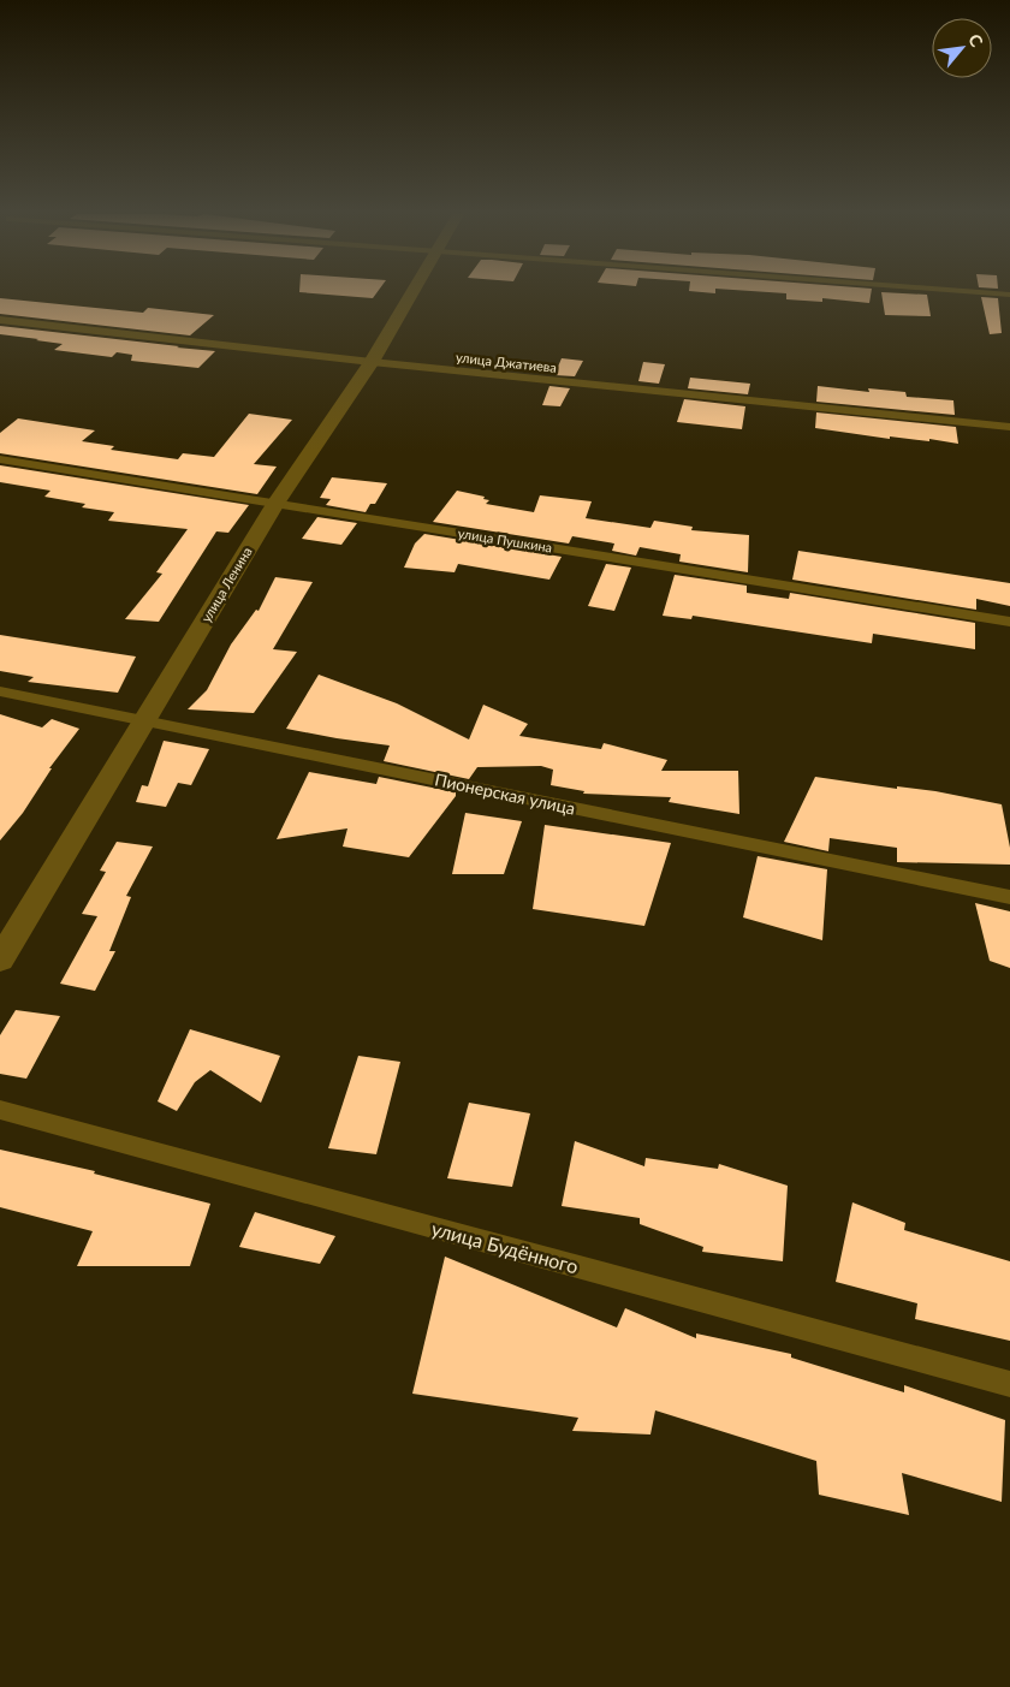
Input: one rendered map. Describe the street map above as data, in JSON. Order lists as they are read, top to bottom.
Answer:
{
  "streets": {
    "street": [
      "улица Джатиева",
      "улица Пушкина",
      "улица Ленина",
      "Пионерская улица",
      "улица Будённого"
    ]
  },
  "crossings": [
    ["улица Джатиева", "улица Ленина"],
    ["улица Пушкина", "улица Ленина"],
    ["улица Ленина", "Пионерская улица"]
  ],
  "north": "top right"
}
